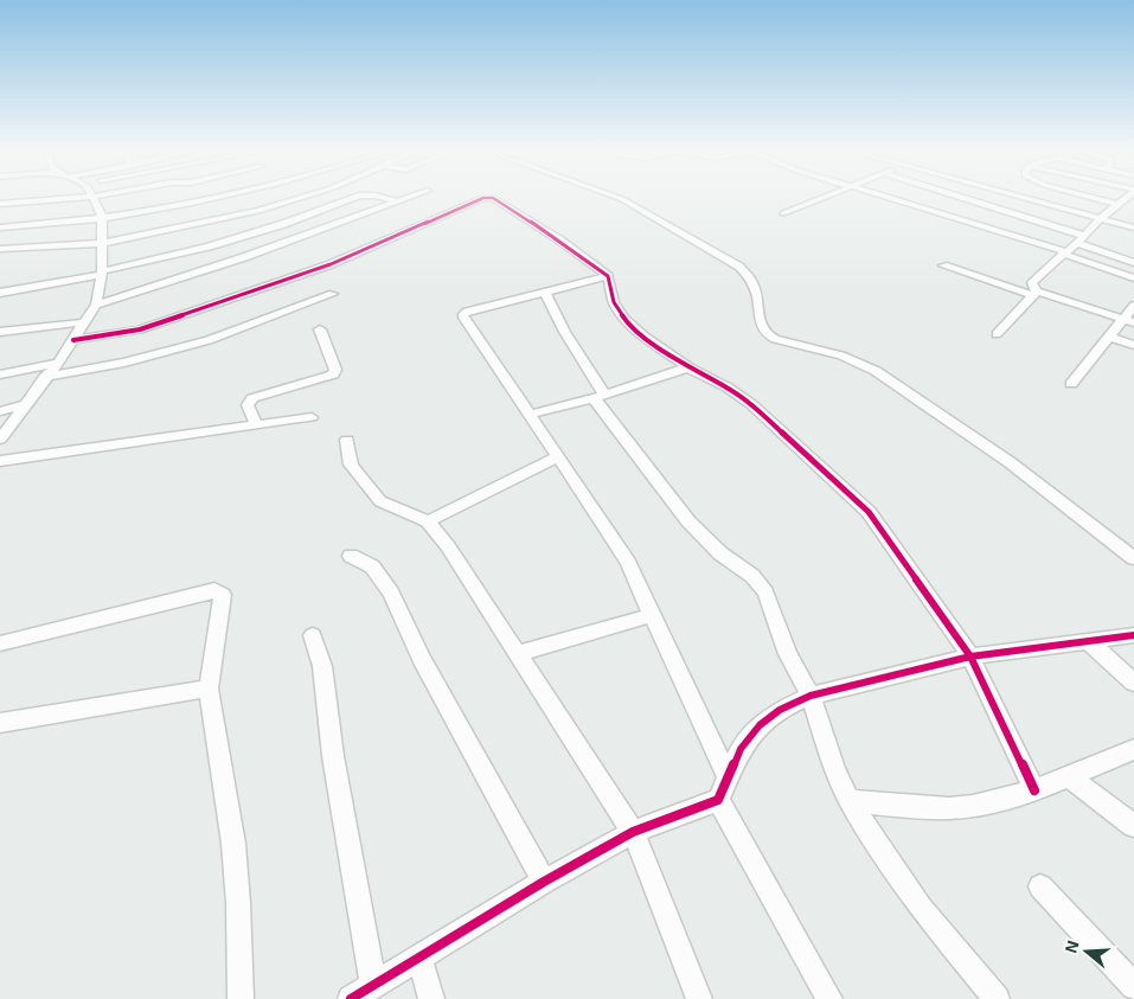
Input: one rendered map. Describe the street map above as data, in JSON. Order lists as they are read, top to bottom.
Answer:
{
  "north": "left"
}
